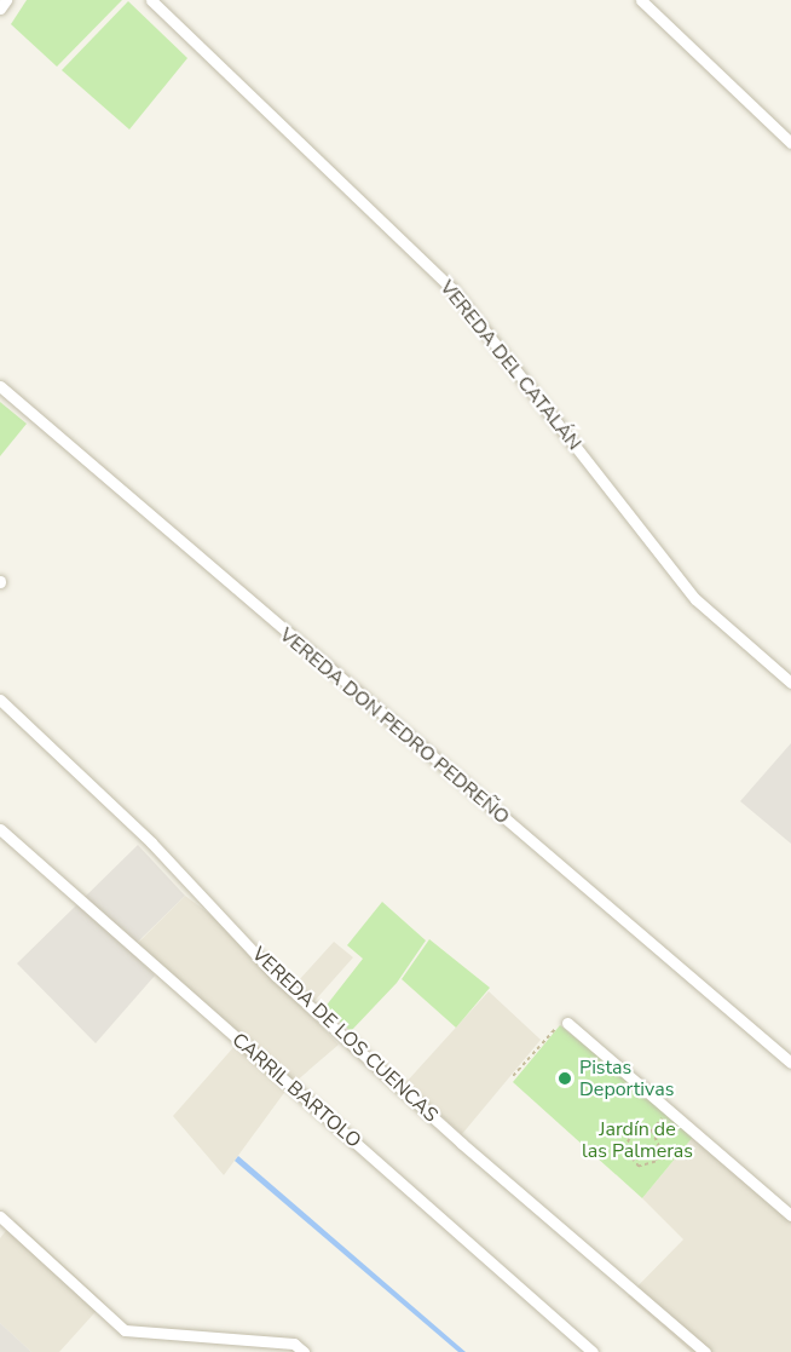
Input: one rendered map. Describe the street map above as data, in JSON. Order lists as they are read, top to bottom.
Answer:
{
  "streets": {
    "street": [
      "VEREDA DEL CATALÁN",
      "VEREDA DON PEDRO PEDREÑO",
      "VEREDA DE LOS CUENCAS",
      "CARRIL BARTOLO"
    ]
  },
  "parks": ["Jardín de las Palmeras"],
  "places": ["Pistas Deportivas"]
}
